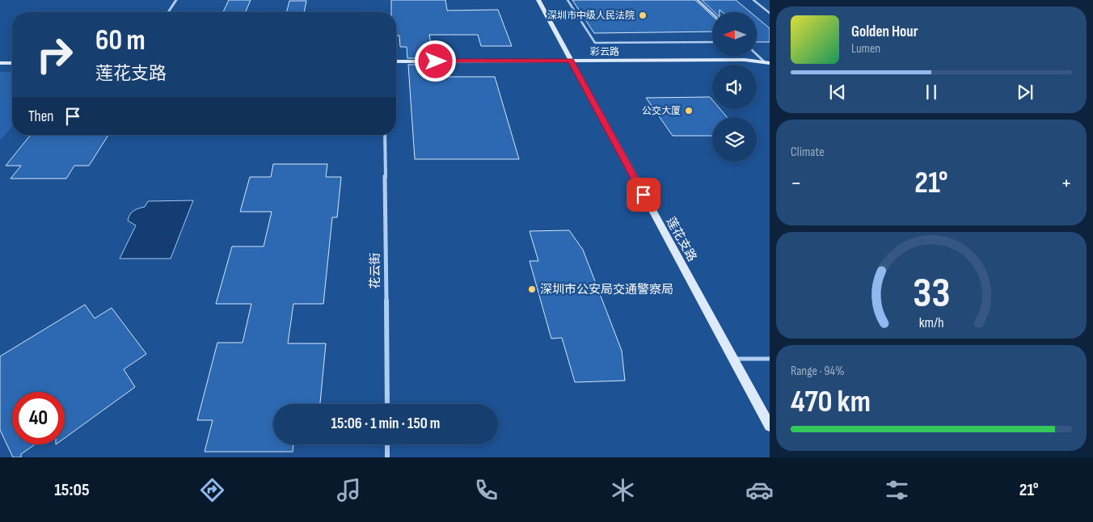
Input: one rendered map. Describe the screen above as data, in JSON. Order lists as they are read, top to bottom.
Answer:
{
  "streets": {
    "main road": ["彩云路", "莲花支路"],
    "street": ["花云街"]
  },
  "crossings": [
    ["彩云路", "莲花支路"]
  ],
  "places": ["深圳市中级人民法院", "公交大厦", "深圳市公安局交通警察局"],
  "north": "left",
  "page": {
    "turn": ["60 m", "莲花支路"],
    "song": ["Golden Hour", "Lumen"],
    "then": "Then",
    "tile": [
      "Climate",
      ["Range · 94%", "470 km"]
    ],
    "heat": ["−", "21°", "+"],
    "limit": "40",
    "trip": "15:06 · 1 min · 150 m",
    "tabs": ["15:05", "21°"],
    "gauge": ["33", "km/h"]
  }
}
